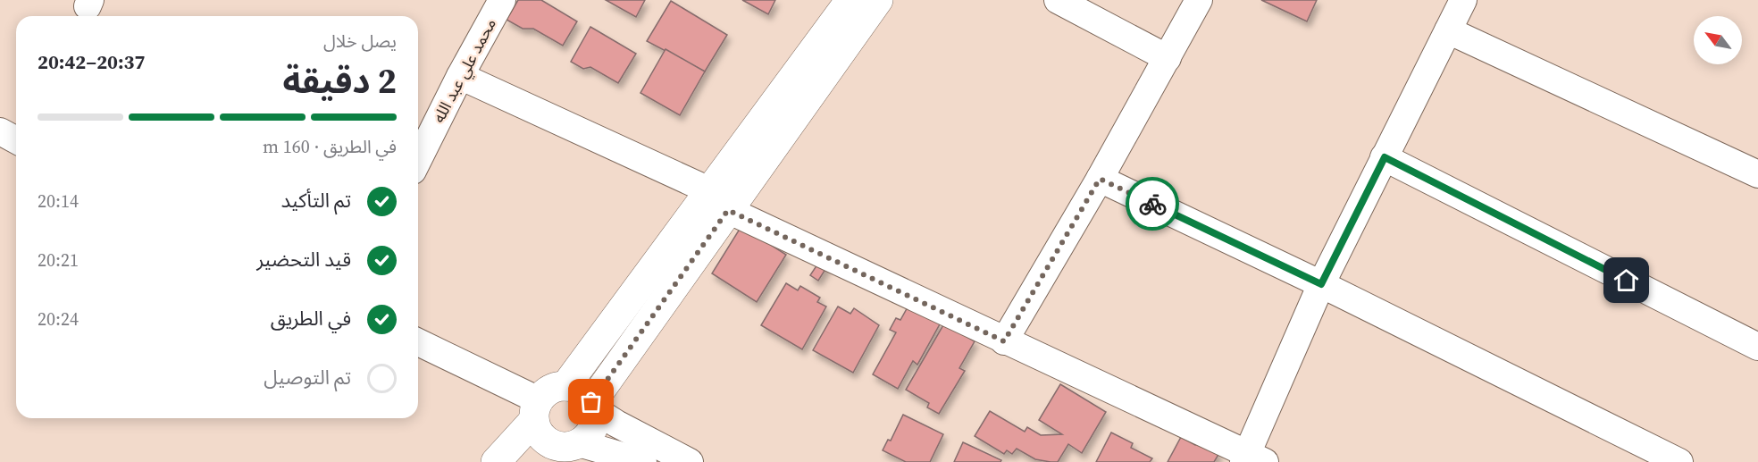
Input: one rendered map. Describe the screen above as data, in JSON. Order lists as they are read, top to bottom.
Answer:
{
  "streets": {
    "street": ["محمد علي عبد الله"]
  },
  "north": "top left",
  "page": {
    "heading": ["2 دقيقة", "يصل خلال", "20:37–20:42"],
    "bar": "في الطريق · 160 m",
    "list": [
      ["تم التأكيد", "20:14"],
      ["قيد التحضير", "20:21"],
      ["في الطريق", "20:24"],
      "تم التوصيل"
    ]
  }
}
